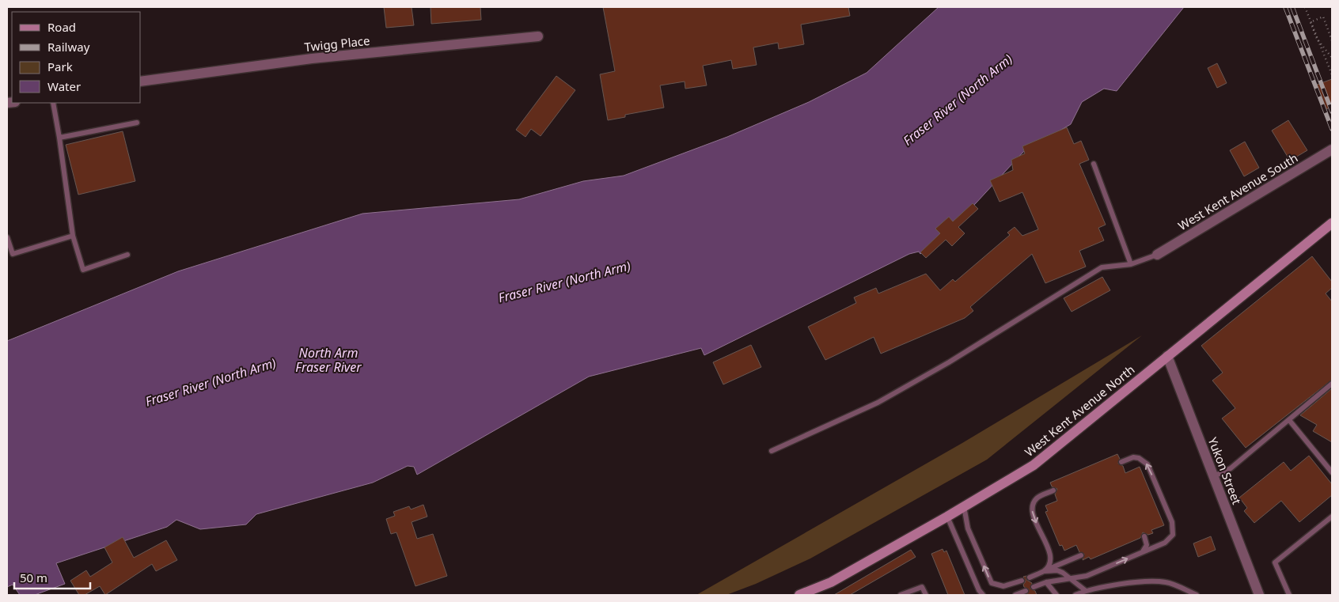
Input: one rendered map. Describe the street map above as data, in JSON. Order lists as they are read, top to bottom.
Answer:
{
  "streets": {
    "street": [
      "Twigg Place",
      "West Kent Avenue South",
      "West Kent Avenue North",
      "Yukon Street"
    ]
  },
  "crossings": [
    ["West Kent Avenue North", "Yukon Street"]
  ],
  "water": ["Fraser River (North Arm)", "North Arm Fraser River"],
  "legend": [
    "Road",
    "Railway",
    "Park",
    "Water"
  ],
  "scale_bar": "50 m"
}
